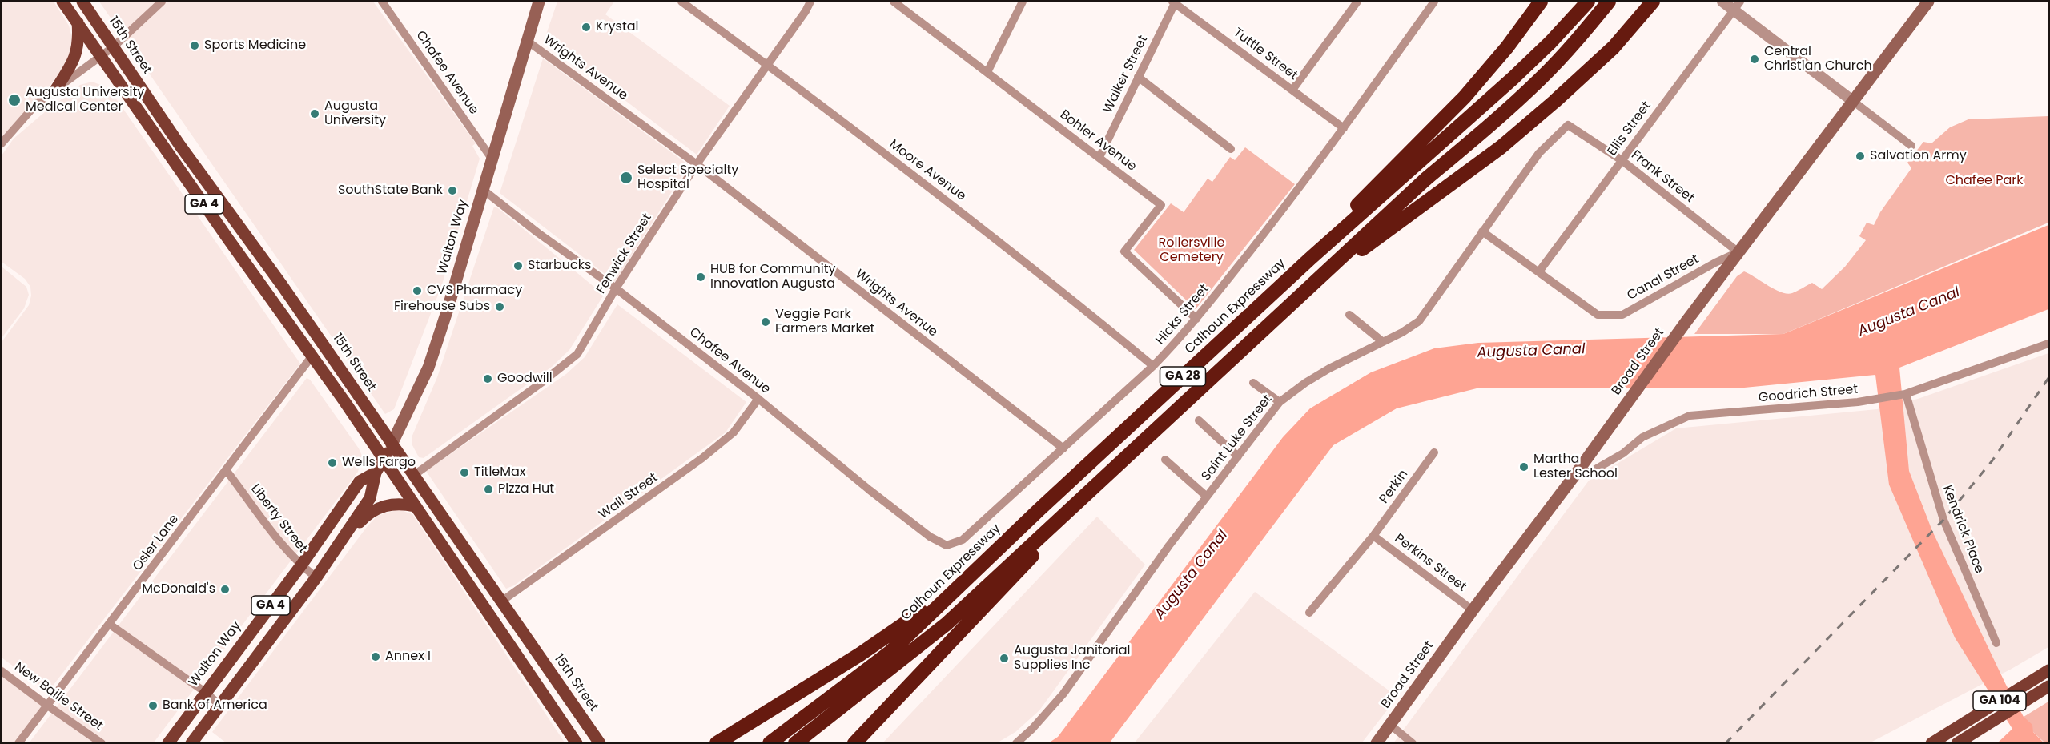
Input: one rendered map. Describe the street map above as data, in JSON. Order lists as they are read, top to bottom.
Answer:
{
  "streets": {
    "highway": ["Calhoun Expressway", "GA 28"],
    "main road": [
      "15th Street",
      "GA 4",
      "Walton Way",
      "Broad Street",
      "GA 104"
    ],
    "street": [
      "Tuttle Street",
      "Wrights Avenue",
      "Chafee Avenue",
      "Walker Street",
      "Ellis Street",
      "Bohler Avenue",
      "Moore Avenue",
      "Frank Street",
      "Fenwick Street",
      "Canal Street",
      "Hicks Street",
      "Goodrich Street",
      "Saint Luke Street",
      "Perkin",
      "Wall Street",
      "Liberty Street",
      "Kendrick Place",
      "Osler Lane",
      "Perkins Street",
      "New Bailie Street"
    ]
  },
  "crossings": [
    ["15th Street", "Walton Way"],
    ["15th Street", "Fenwick Street"],
    ["15th Street", "Wall Street"],
    ["Tuttle Street", "Walker Street"],
    ["Tuttle Street", "Hicks Street"],
    ["Wrights Avenue", "Walton Way"],
    ["Wrights Avenue", "Fenwick Street"],
    ["Wrights Avenue", "Hicks Street"],
    ["Chafee Avenue", "Walton Way"],
    ["Chafee Avenue", "Fenwick Street"],
    ["Chafee Avenue", "Hicks Street"],
    ["Chafee Avenue", "Wall Street"],
    ["Walker Street", "Bohler Avenue"],
    ["Ellis Street", "Frank Street"],
    ["Ellis Street", "Canal Street"],
    ["Bohler Avenue", "Hicks Street"],
    ["Moore Avenue", "Fenwick Street"],
    ["Moore Avenue", "Hicks Street"],
    ["Frank Street", "Canal Street"],
    ["Frank Street", "Broad Street"],
    ["Frank Street", "Saint Luke Street"],
    ["GA 4", "Walton Way"],
    ["GA 4", "Osler Lane"],
    ["Walton Way", "Liberty Street"],
    ["Canal Street", "Broad Street"],
    ["Broad Street", "Goodrich Street"],
    ["Broad Street", "Perkins Street"],
    ["Goodrich Street", "Kendrick Place"],
    ["Perkin", "Perkins Street"],
    ["Liberty Street", "Osler Lane"],
    ["Osler Lane", "New Bailie Street"]
  ],
  "water": ["Augusta Canal"],
  "parks": ["Chafee Park", "Rollersville Cemetery"],
  "places": [
    "Krystal",
    "Sports Medicine",
    "Central Christian Church",
    "Augusta University Medical Center",
    "Augusta University",
    "Salvation Army",
    "Select Specialty Hospital",
    "SouthState Bank",
    "Starbucks",
    "HUB for Community Innovation Augusta",
    "CVS Pharmacy",
    "Firehouse Subs",
    "Veggie Park Farmers Market",
    "Goodwill",
    "Wells Fargo",
    "Martha Lester School",
    "TitleMax",
    "Pizza Hut",
    "McDonald's",
    "Annex I",
    "Augusta Janitorial Supplies Inc",
    "Bank of America"
  ]
}
